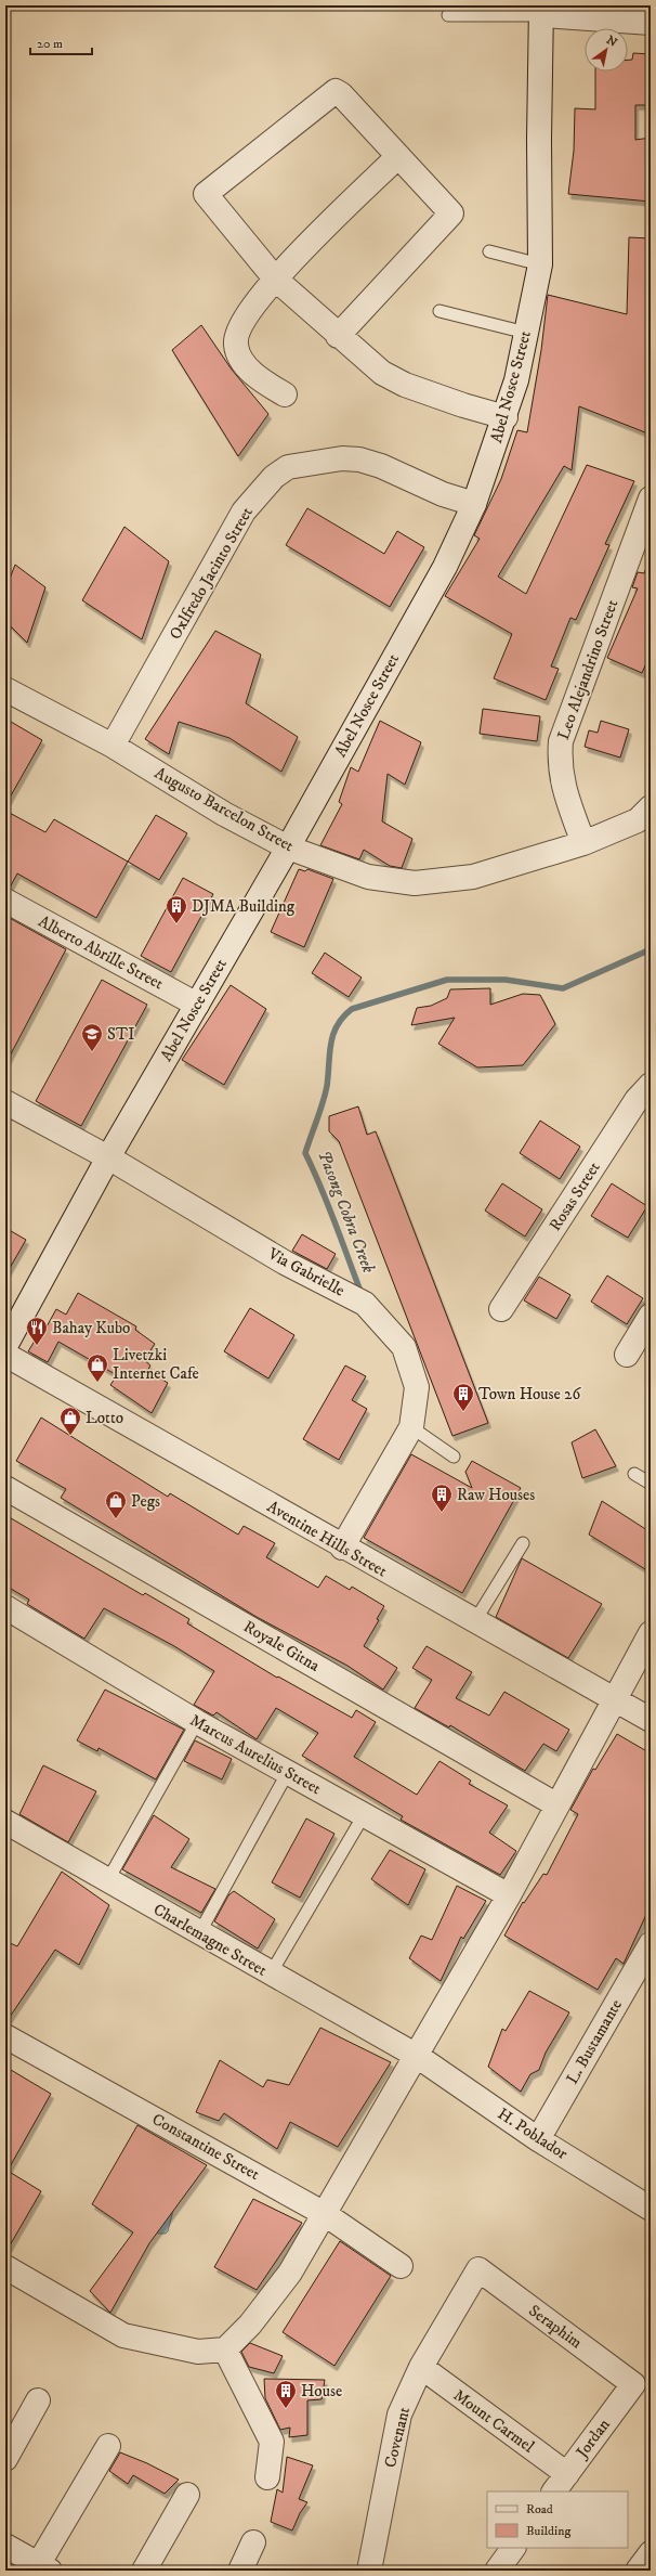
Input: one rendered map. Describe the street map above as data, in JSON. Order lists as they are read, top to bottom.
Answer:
{
  "streets": {
    "street": [
      "Abel Nosce Street",
      "Oxlfredo Jacinto Street",
      "Leo Alejandrino Street",
      "Augusto Barcelon Street",
      "Alberto Abrille Street",
      "Rosas Street",
      "Via Gabrielle",
      "Aventine Hills Street",
      "Royale Gitna",
      "Marcus Aurelius Street",
      "Charlemagne Street",
      "L. Bustamante",
      "H. Poblador",
      "Constantine Street",
      "Seraphim",
      "Mount Carmel",
      "Covenant",
      "Jordan"
    ]
  },
  "crossings": [
    ["Abel Nosce Street", "Oxlfredo Jacinto Street"],
    ["Abel Nosce Street", "Augusto Barcelon Street"],
    ["Abel Nosce Street", "Alberto Abrille Street"],
    ["Abel Nosce Street", "Via Gabrielle"],
    ["Oxlfredo Jacinto Street", "Augusto Barcelon Street"],
    ["Leo Alejandrino Street", "Augusto Barcelon Street"],
    ["Via Gabrielle", "Aventine Hills Street"],
    ["Charlemagne Street", "H. Poblador"],
    ["L. Bustamante", "H. Poblador"],
    ["Seraphim", "Covenant"],
    ["Seraphim", "Jordan"],
    ["Mount Carmel", "Covenant"],
    ["Mount Carmel", "Jordan"]
  ],
  "water": ["Pasong Cobra Creek"],
  "places": {
    "building": [
      "DJMA Building",
      "Town House 26",
      "Raw Houses",
      "House"
    ],
    "school or university": ["STI"],
    "restaurant": ["Bahay Kubo"],
    "shop": ["Livetzki Internet Cafe", "Lotto", "Pegs"]
  },
  "legend": ["Road", "Building"],
  "scale_bar": "20 m",
  "north": "top right"
}
